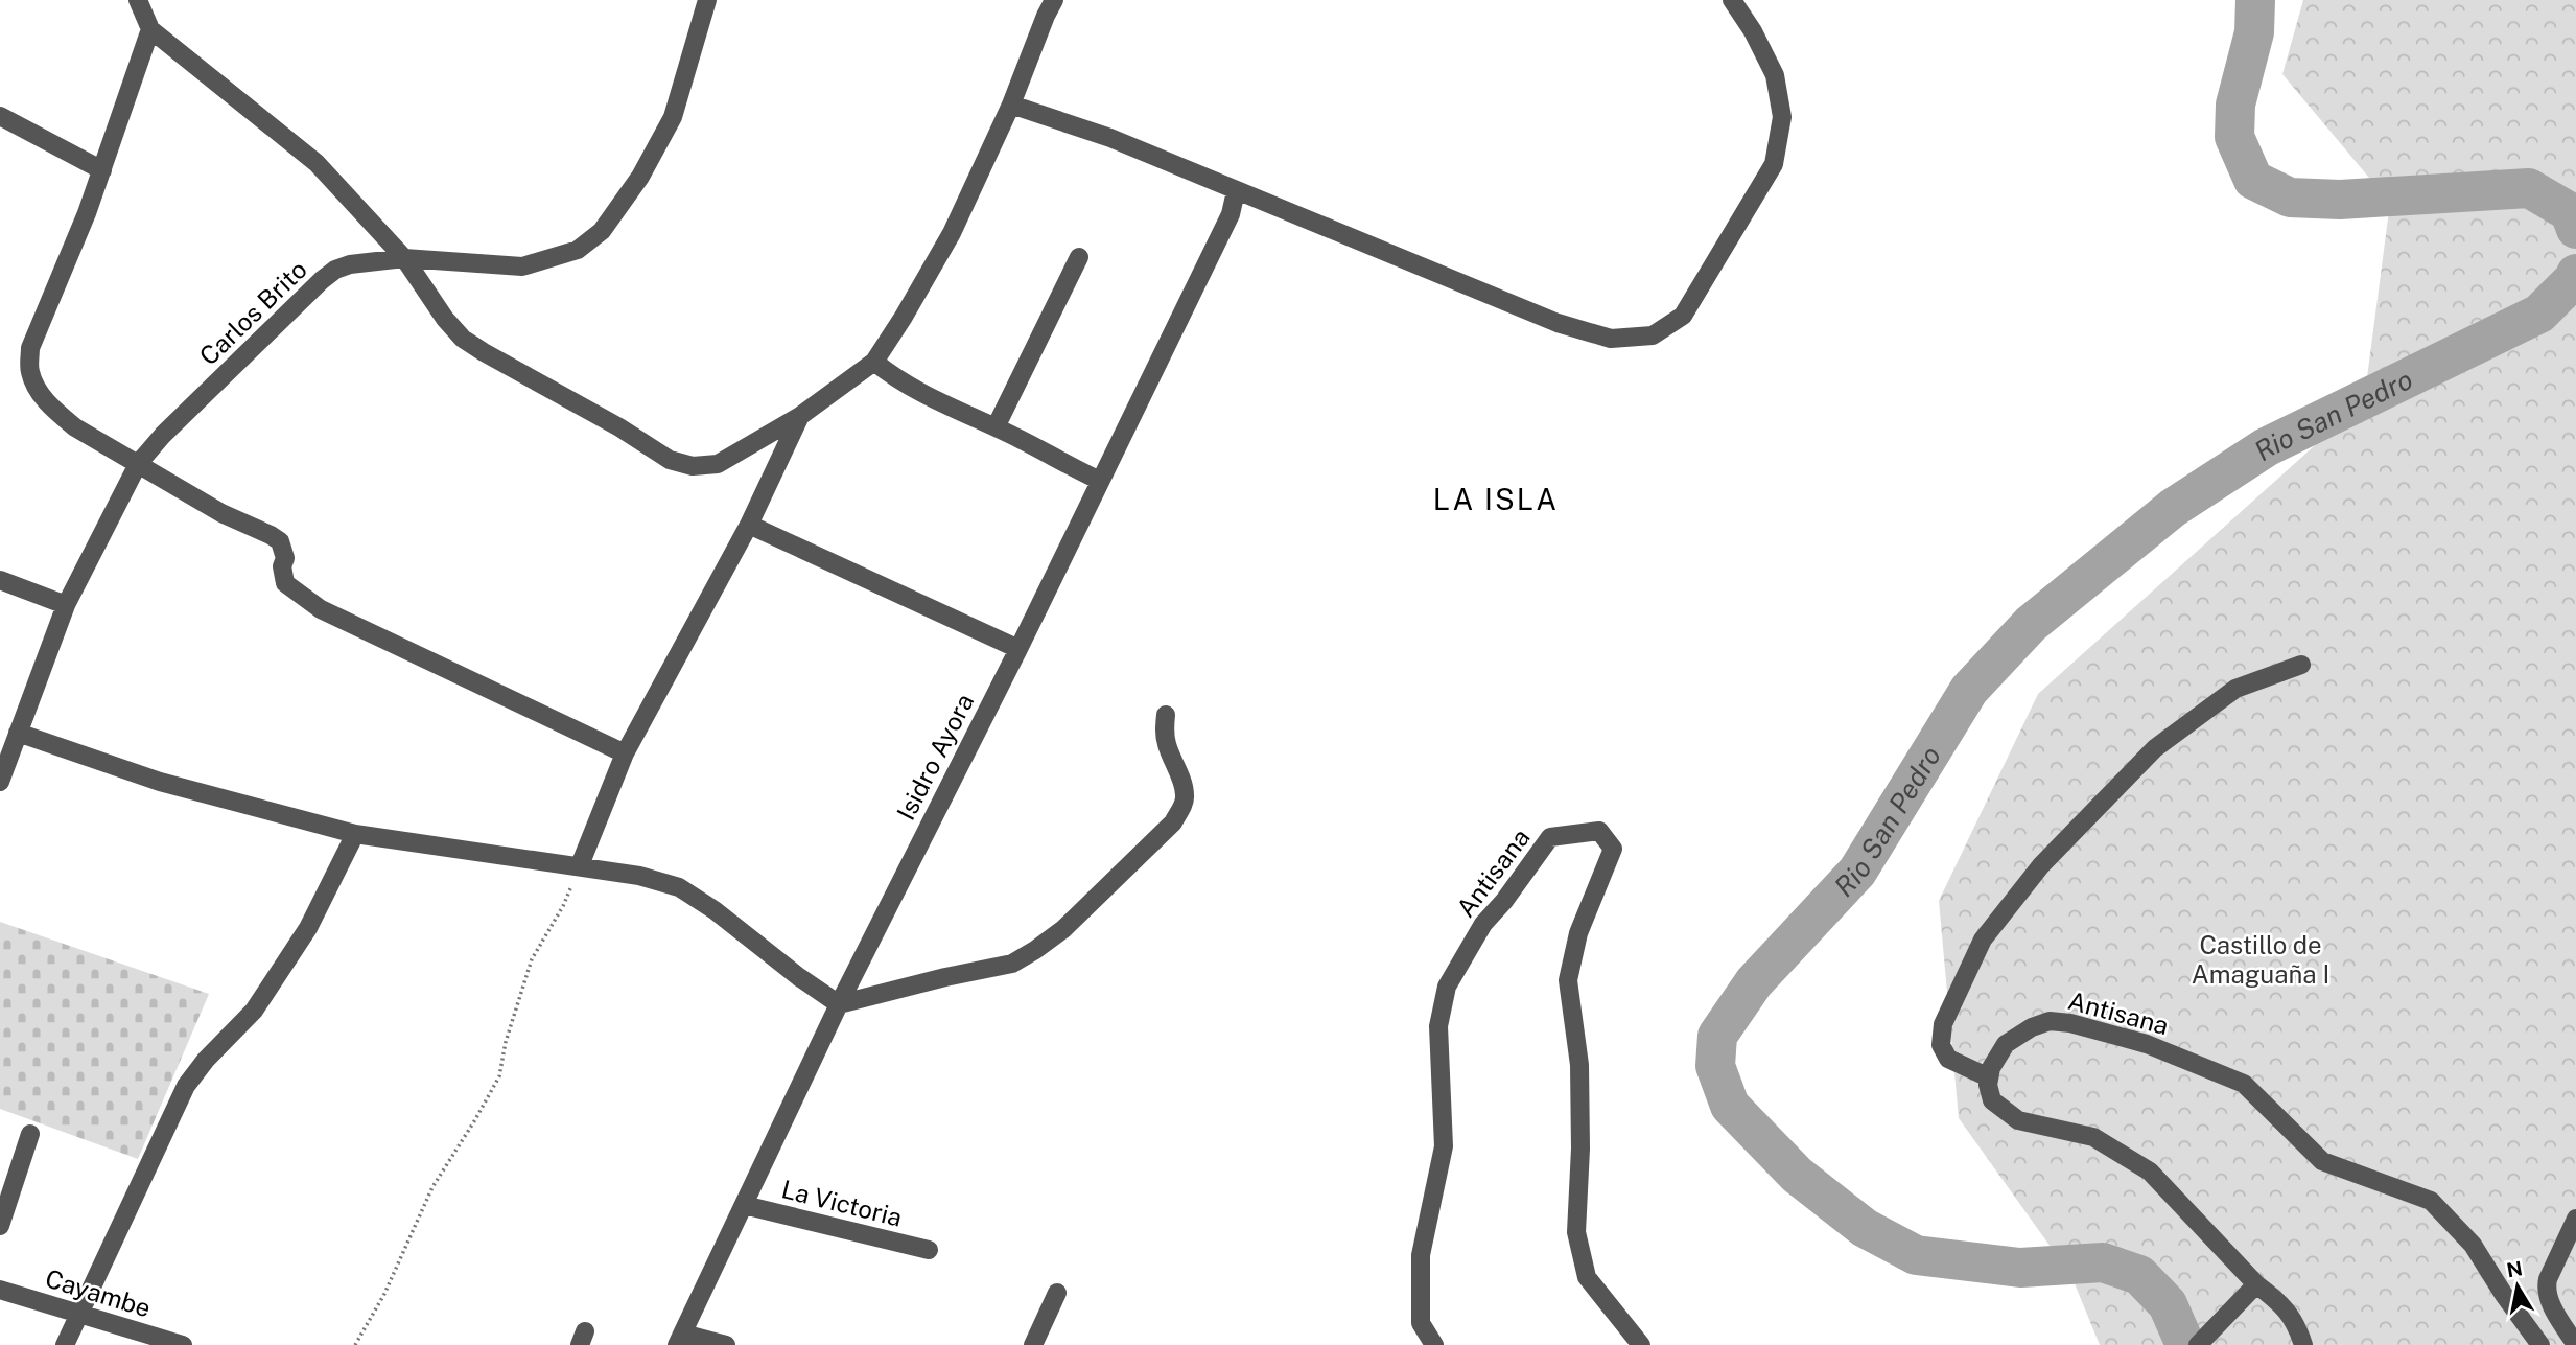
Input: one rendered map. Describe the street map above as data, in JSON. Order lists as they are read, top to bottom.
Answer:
{
  "streets": {
    "street": [
      "Carlos Brito",
      "Isidro Ayora",
      "Antisana",
      "La Victoria",
      "Cayambe"
    ]
  },
  "crossings": [
    ["Isidro Ayora", "La Victoria"]
  ],
  "districts": ["LA ISLA"],
  "water": ["Rio San Pedro"],
  "parks": ["Castillo de Amaguaña I"],
  "north": "top"
}
